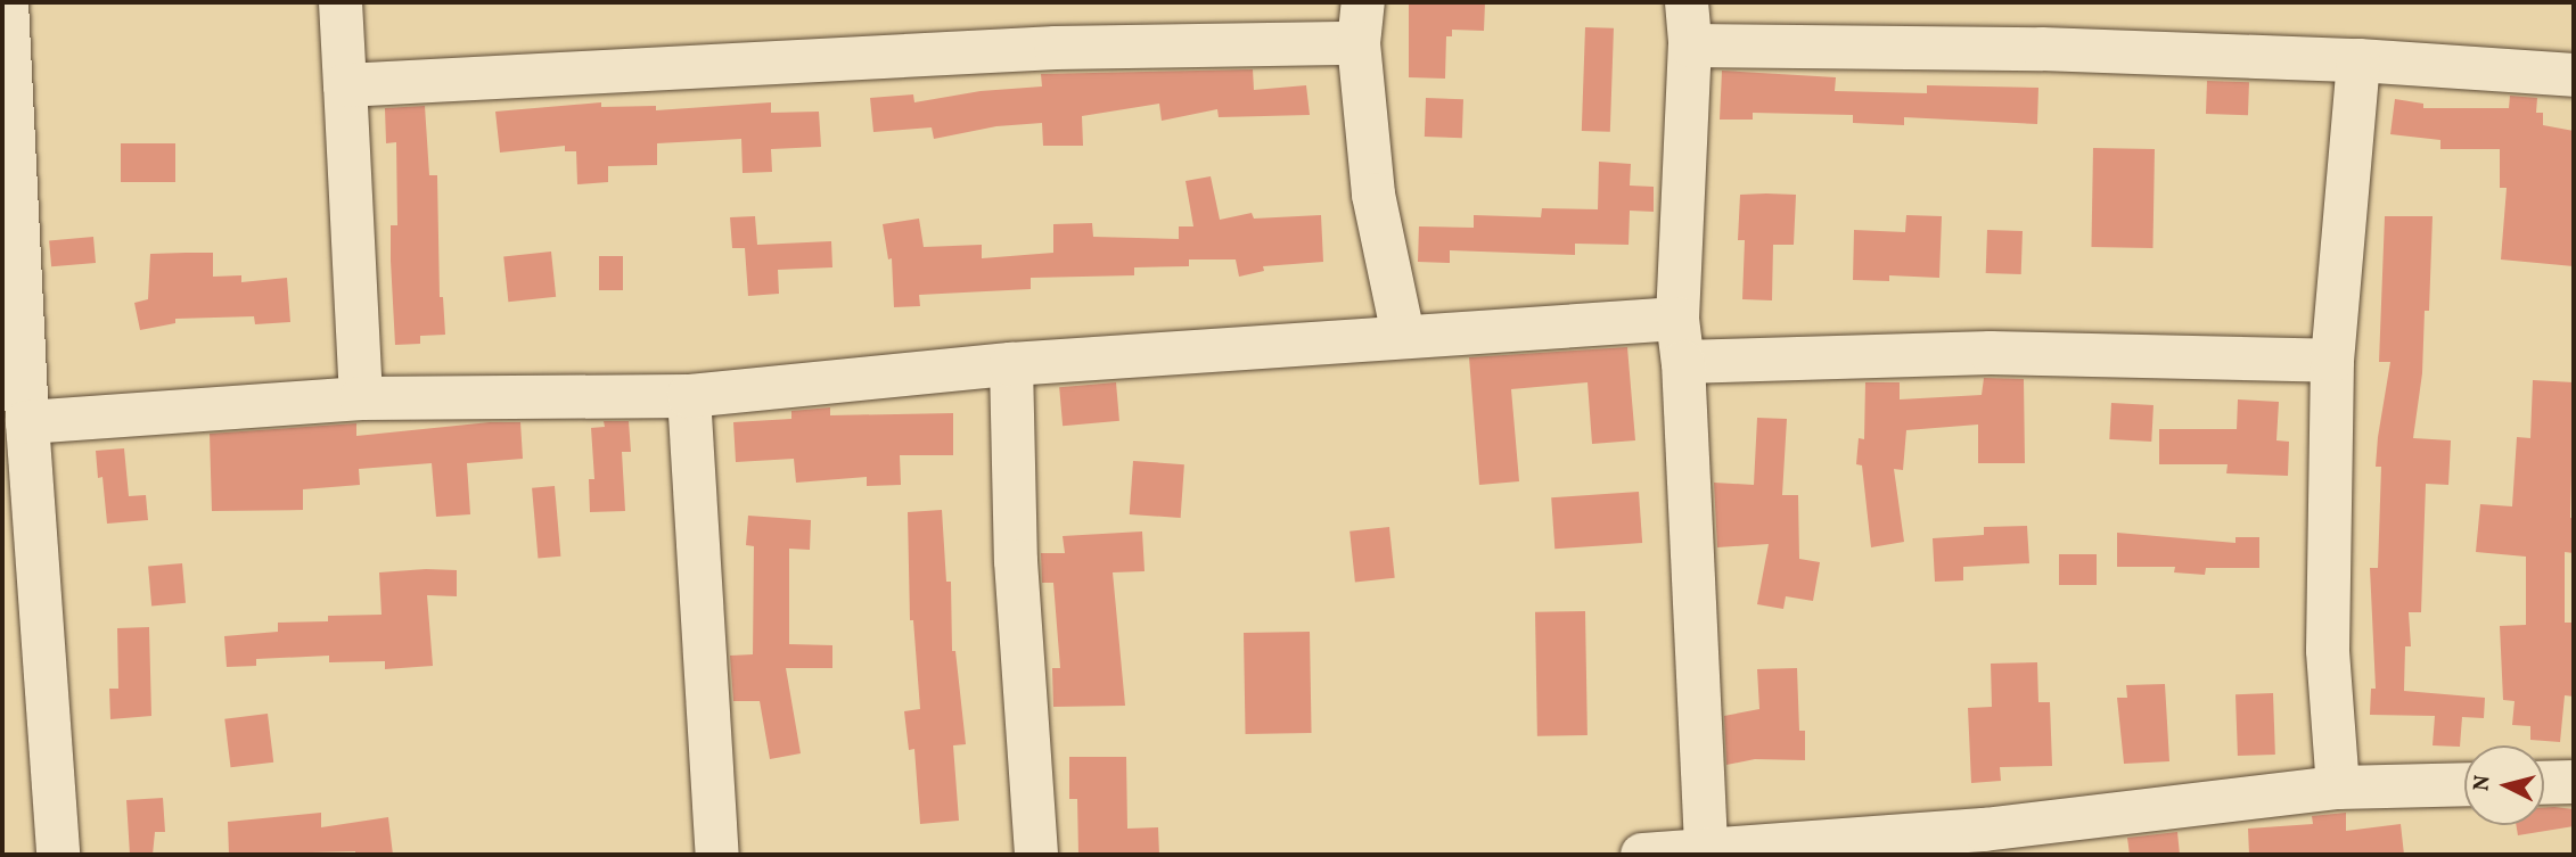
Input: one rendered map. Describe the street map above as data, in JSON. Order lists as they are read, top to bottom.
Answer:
{
  "north": "left"
}
